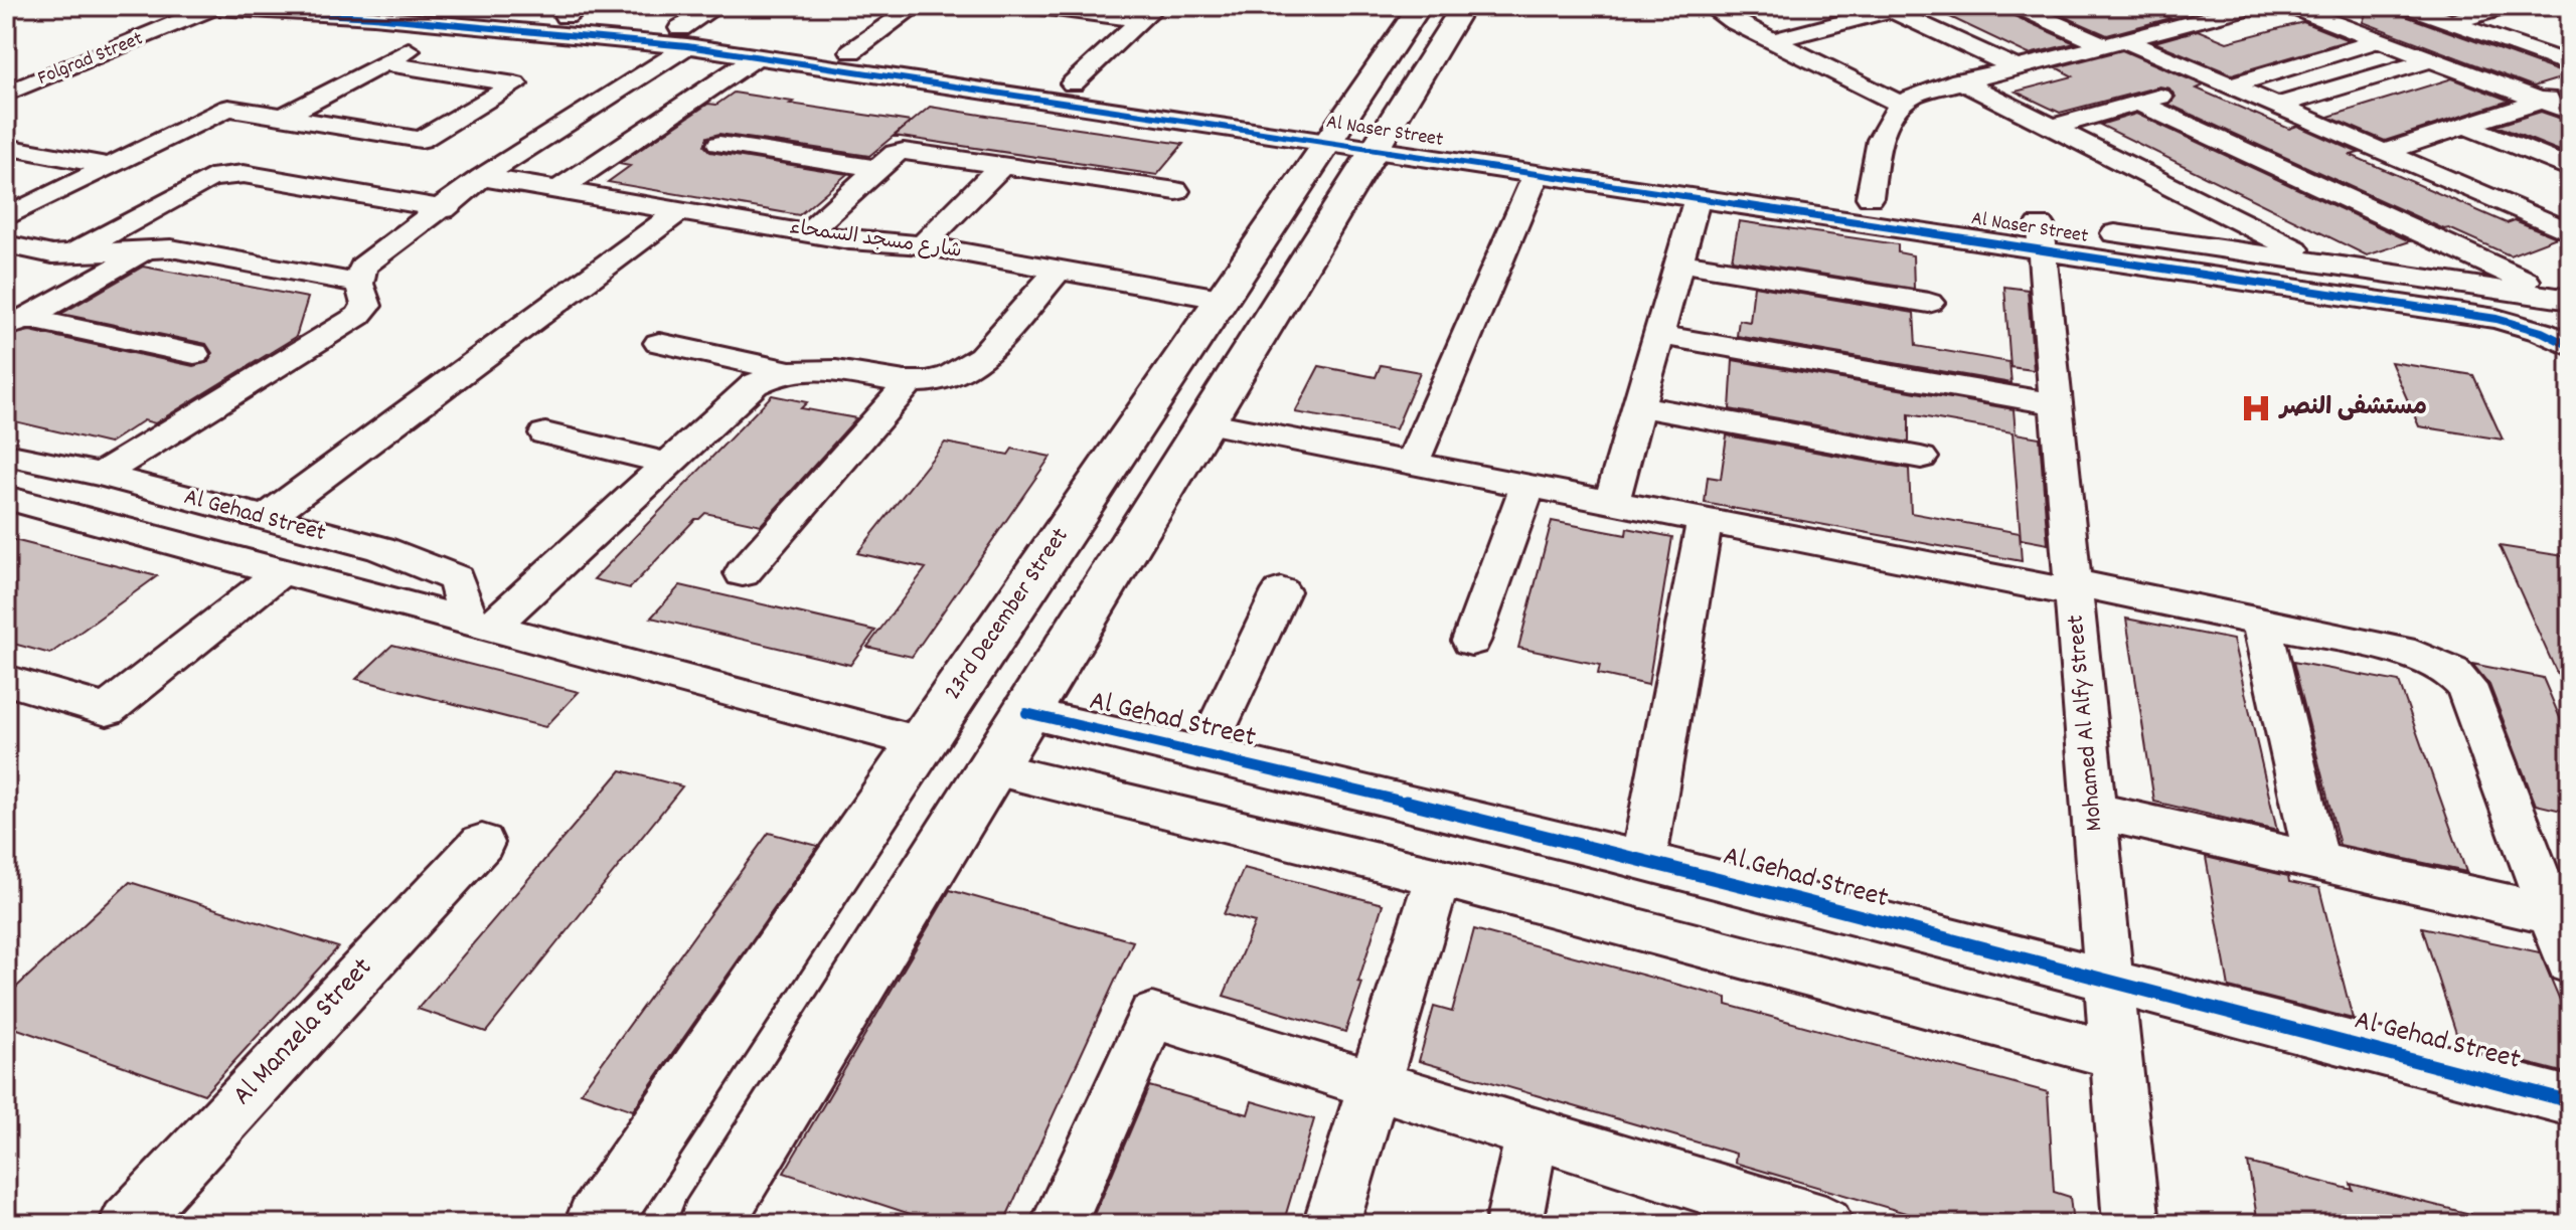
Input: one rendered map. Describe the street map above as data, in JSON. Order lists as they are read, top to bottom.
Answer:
{
  "streets": {
    "main road": ["23rd December Street"],
    "street": [
      "Folgrad Street",
      "Al Naser Street",
      "شارع مسجد السمحاء",
      "Al Gehad Street",
      "Mohamed Al Alfy Street",
      "Al Manzela Street"
    ]
  },
  "crossings": [
    ["Folgrad Street", "Al Naser Street"],
    ["Al Naser Street", "23rd December Street"],
    ["Al Naser Street", "Mohamed Al Alfy Street"],
    ["شارع مسجد السمحاء", "23rd December Street"],
    ["Al Gehad Street", "23rd December Street"],
    ["Al Gehad Street", "Mohamed Al Alfy Street"]
  ],
  "places": {
    "hospital": ["مستشفى النصر"]
  }
}
